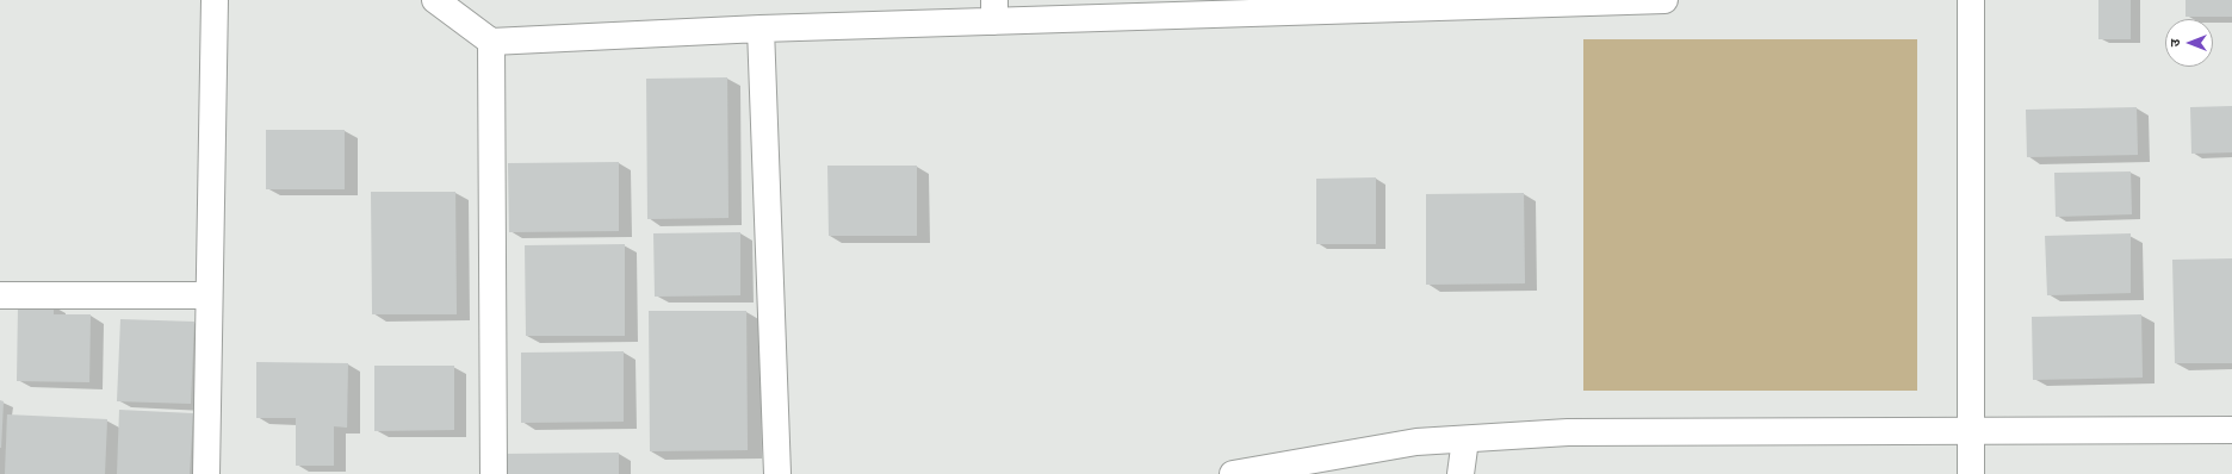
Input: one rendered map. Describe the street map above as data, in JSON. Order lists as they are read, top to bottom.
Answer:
{
  "north": "left"
}
